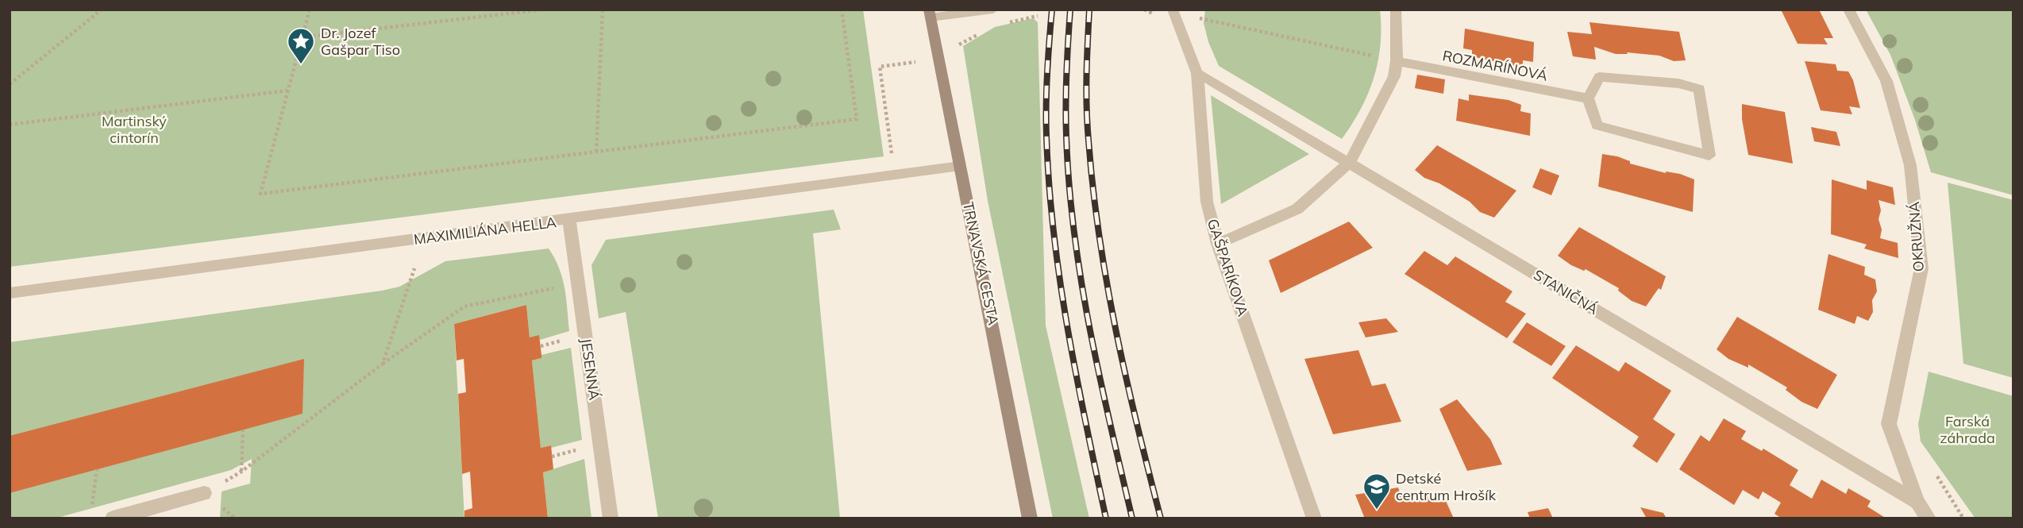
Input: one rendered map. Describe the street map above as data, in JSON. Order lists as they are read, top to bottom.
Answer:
{
  "streets": {
    "main road": ["TRNAVSKÁ CESTA"],
    "street": [
      "ROZMARÍNOVÁ",
      "MAXIMILIÁNA HELLA",
      "OKRUŽNÁ",
      "GAŠPARÍKOVA",
      "STANIČNÁ",
      "JESENNÁ"
    ]
  },
  "crossings": [
    ["MAXIMILIÁNA HELLA", "TRNAVSKÁ CESTA"],
    ["MAXIMILIÁNA HELLA", "JESENNÁ"],
    ["OKRUŽNÁ", "STANIČNÁ"],
    ["GAŠPARÍKOVA", "STANIČNÁ"]
  ],
  "parks": ["Martinský cintorín", "Farská záhrada"],
  "places": {
    "place": ["Dr. Jozef Gašpar Tiso"],
    "school or university": ["Detské centrum Hrošík"]
  }
}
